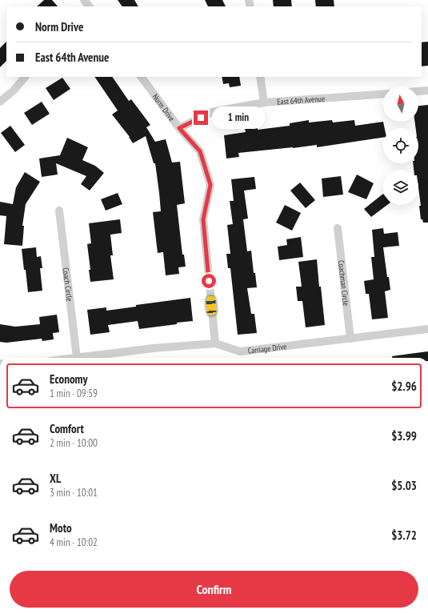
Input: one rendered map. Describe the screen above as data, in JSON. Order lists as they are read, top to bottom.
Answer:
{
  "streets": {
    "street": [
      "East 64th Avenue",
      "Norm Drive",
      "Coachman Circle",
      "Coach Circle",
      "Carriage Drive"
    ]
  },
  "crossings": [
    ["East 64th Avenue", "Norm Drive"],
    ["Norm Drive", "Carriage Drive"],
    ["Coachman Circle", "Carriage Drive"],
    ["Coach Circle", "Carriage Drive"]
  ],
  "north": "top",
  "page": {
    "banner": ["Norm Drive", "East 64th Avenue"],
    "bubble": "1 min",
    "list": [
      {
        "name": "Economy",
        "note": "1 min · 09:59",
        "value": "$2.96"
      },
      {
        "name": "Comfort",
        "note": "2 min · 10:00",
        "value": "$3.99"
      },
      {
        "name": "XL",
        "note": "3 min · 10:01",
        "value": "$5.03"
      },
      {
        "name": "Moto",
        "note": "4 min · 10:02",
        "value": "$3.72"
      }
    ],
    "buttons": "Confirm"
  }
}
